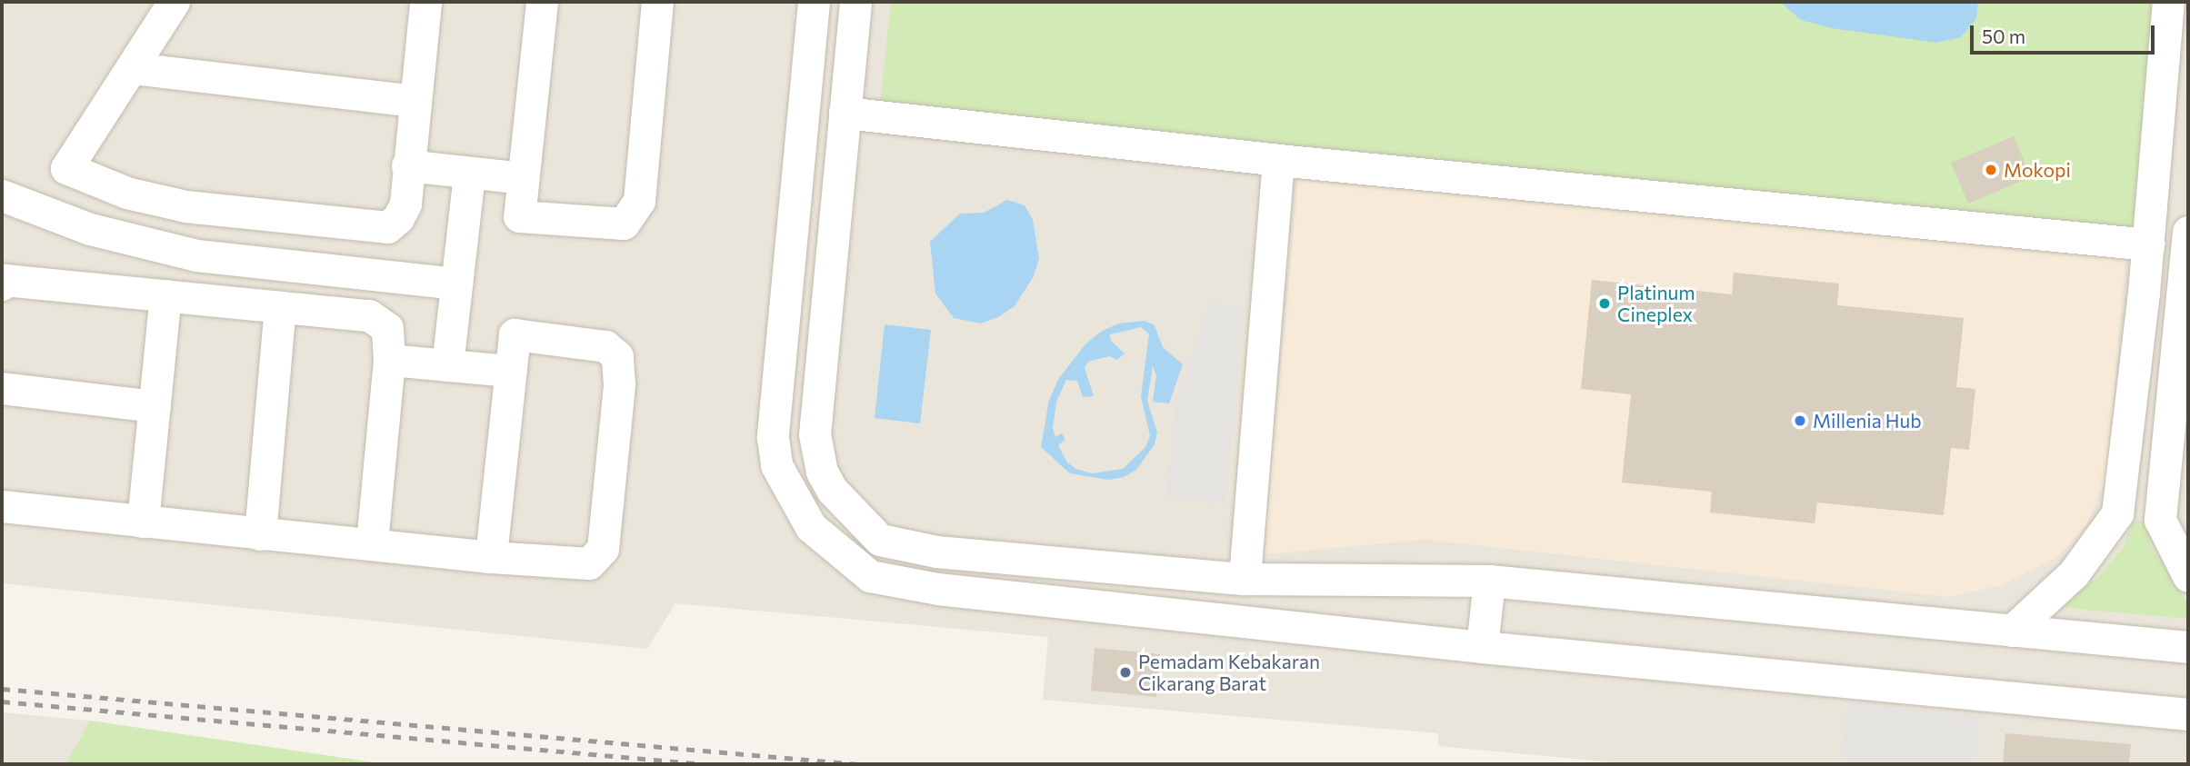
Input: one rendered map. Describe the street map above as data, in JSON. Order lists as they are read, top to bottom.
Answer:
{
  "places": [
    "Mokopi",
    "Platinum Cineplex",
    "Millenia Hub",
    "Pemadam Kebakaran Cikarang Barat"
  ],
  "scale_bar": "50 m"
}
